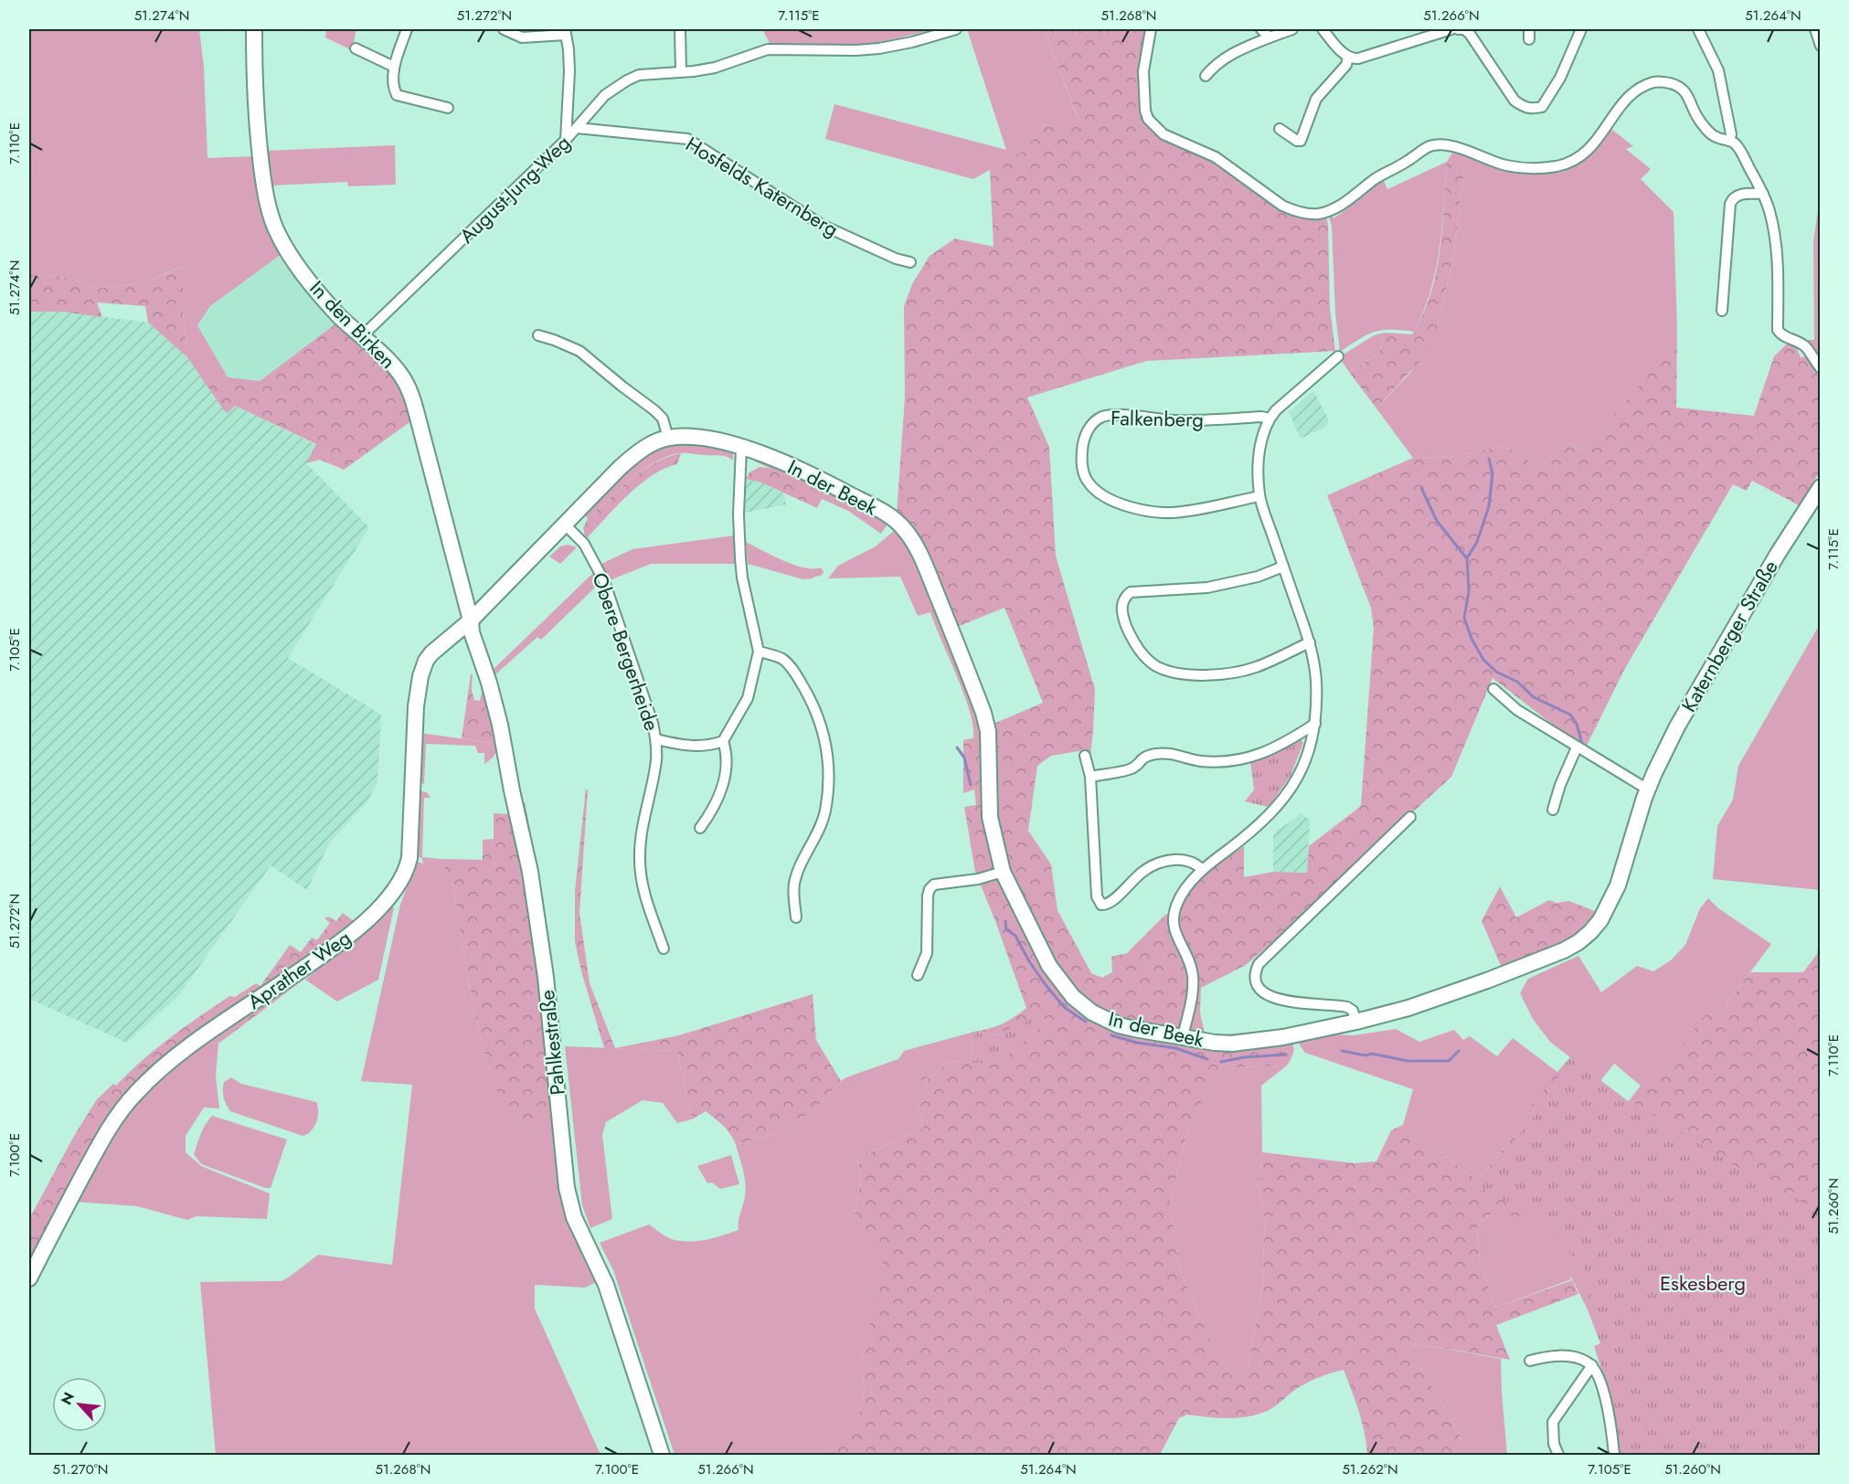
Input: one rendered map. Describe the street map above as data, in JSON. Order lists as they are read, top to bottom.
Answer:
{
  "streets": {
    "street": [
      "Hosfelds Katernberg",
      "August-Jung-Weg",
      "In den Birken",
      "Falkenberg",
      "In der Beek",
      "Katernberger Straße",
      "Obere Bergerheide",
      "Aprather Weg",
      "Pahlkestraße"
    ]
  },
  "crossings": [
    ["Hosfelds Katernberg", "August-Jung-Weg"],
    ["August-Jung-Weg", "In den Birken"],
    ["In den Birken", "In der Beek"],
    ["In den Birken", "Aprather Weg"],
    ["In den Birken", "Pahlkestraße"],
    ["In der Beek", "Katernberger Straße"],
    ["In der Beek", "Obere Bergerheide"],
    ["In der Beek", "Aprather Weg"],
    ["In der Beek", "Pahlkestraße"],
    ["Aprather Weg", "Pahlkestraße"]
  ],
  "parks": ["Eskesberg"],
  "north": "top left",
  "coordinates": [
    "51.274°N",
    "51.272°N",
    "7.115°E",
    "51.268°N",
    "51.266°N",
    "51.264°N",
    "7.110°E",
    "7.105°E",
    "7.100°E",
    "51.260°N",
    "51.270°N",
    "51.262°N"
  ]
}
